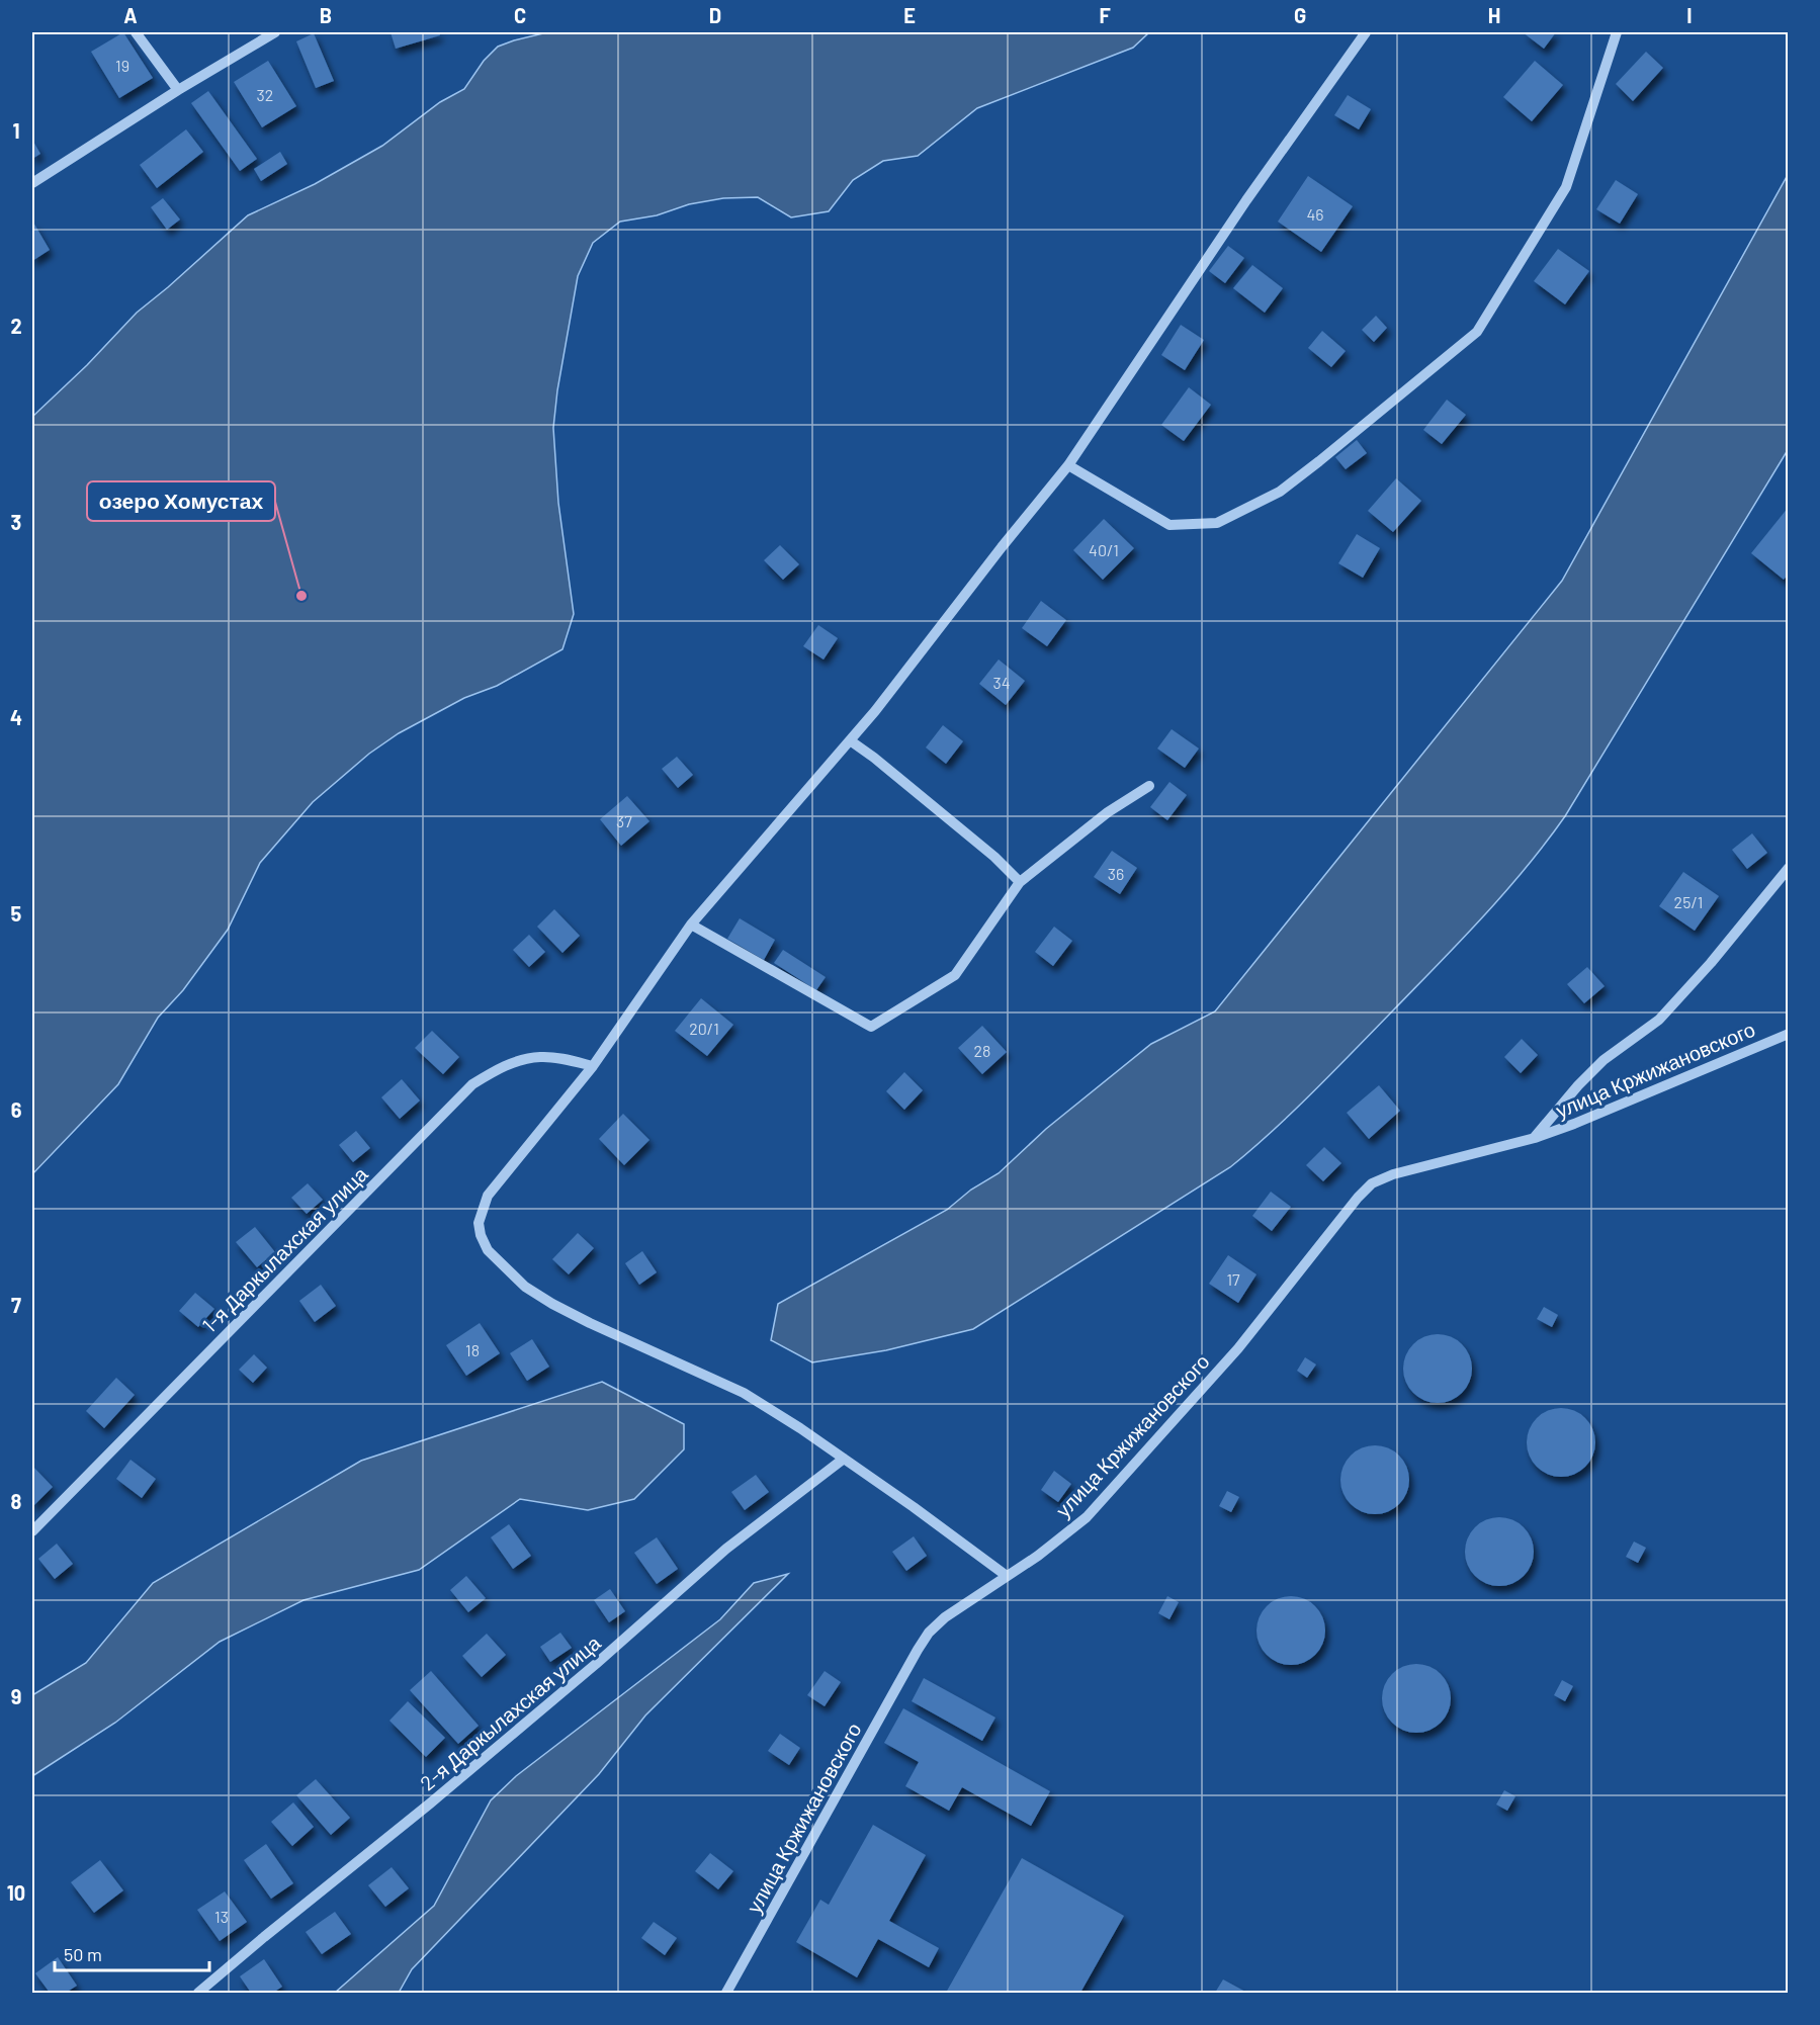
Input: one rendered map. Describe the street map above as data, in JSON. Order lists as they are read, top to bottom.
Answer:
{
  "streets": {
    "street": ["улица Кржижановского", "1-я Даркылахская улица", "2-я Даркылахская улица"]
  },
  "places": ["озеро Хомустах"],
  "house_numbers": [
    "19",
    "32",
    "46",
    "40/1",
    "34",
    "37",
    "36",
    "25/1",
    "20/1",
    "28",
    "17",
    "18",
    "13"
  ],
  "scale_bar": "50 m",
  "grid": {
    "columns": [
      "A",
      "B",
      "C",
      "D",
      "E",
      "F",
      "G",
      "H",
      "I"
    ],
    "rows": [
      "1",
      "2",
      "3",
      "4",
      "5",
      "6",
      "7",
      "8",
      "9",
      "10"
    ]
  }
}
